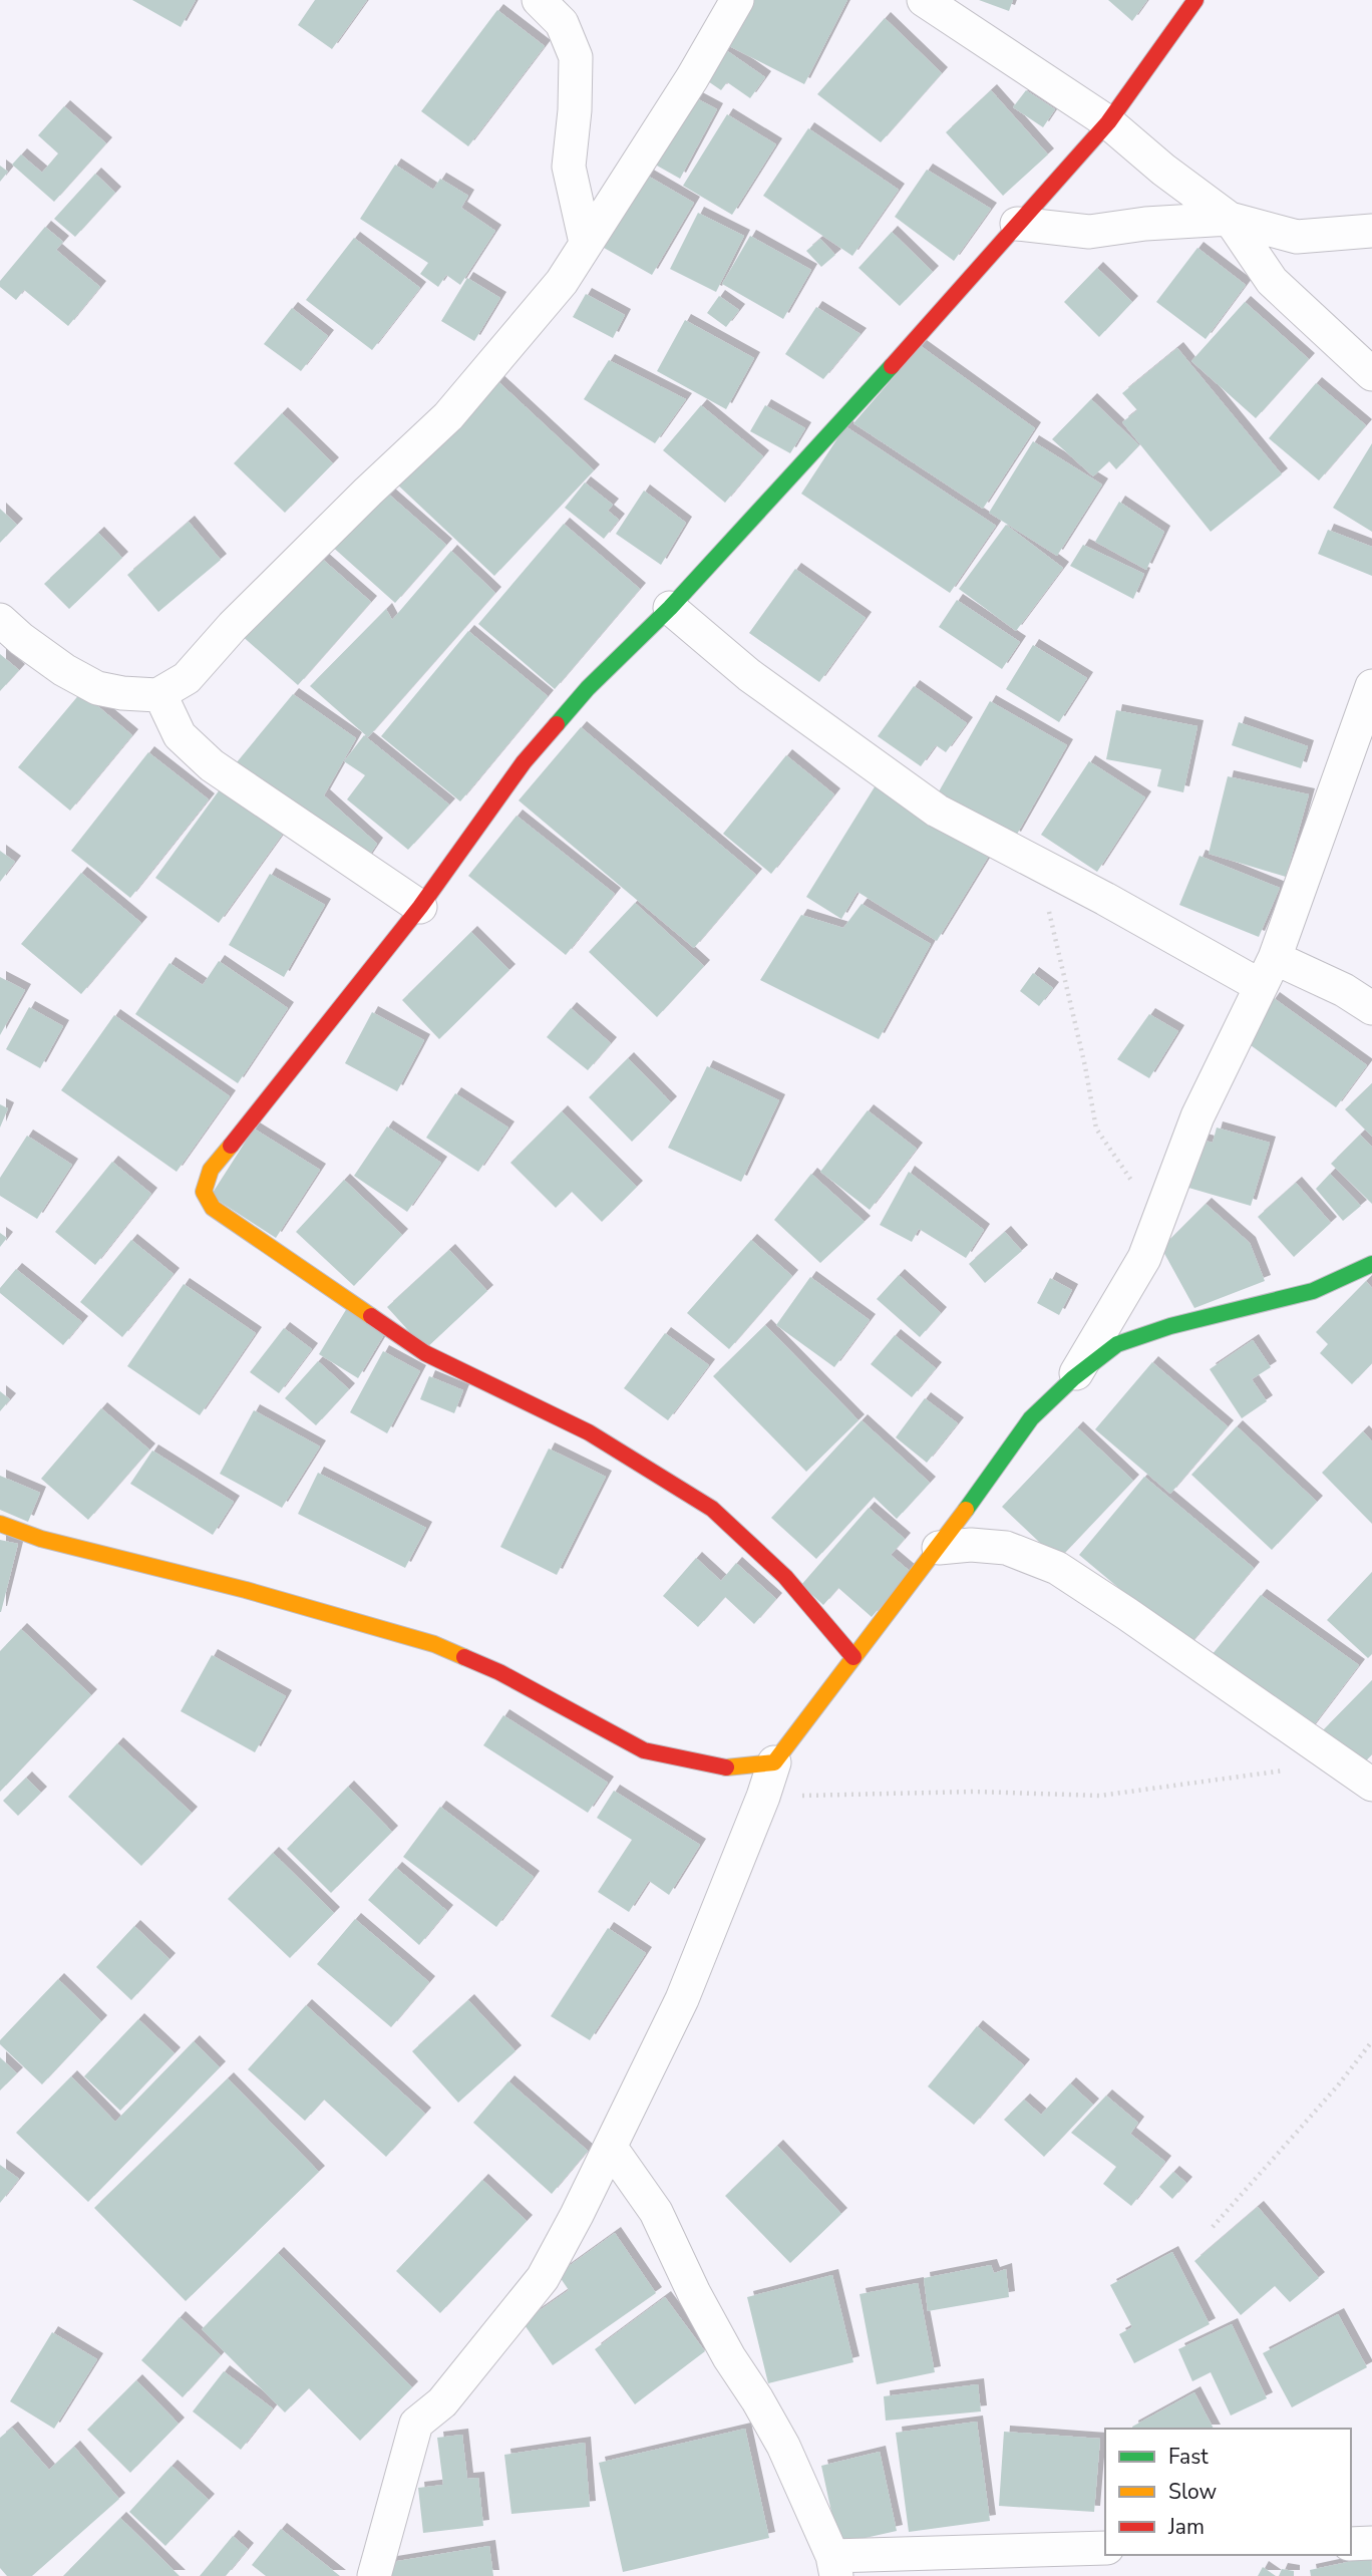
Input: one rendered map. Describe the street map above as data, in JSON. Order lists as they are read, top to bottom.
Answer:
{
  "legend": ["Fast", "Slow", "Jam"]
}
